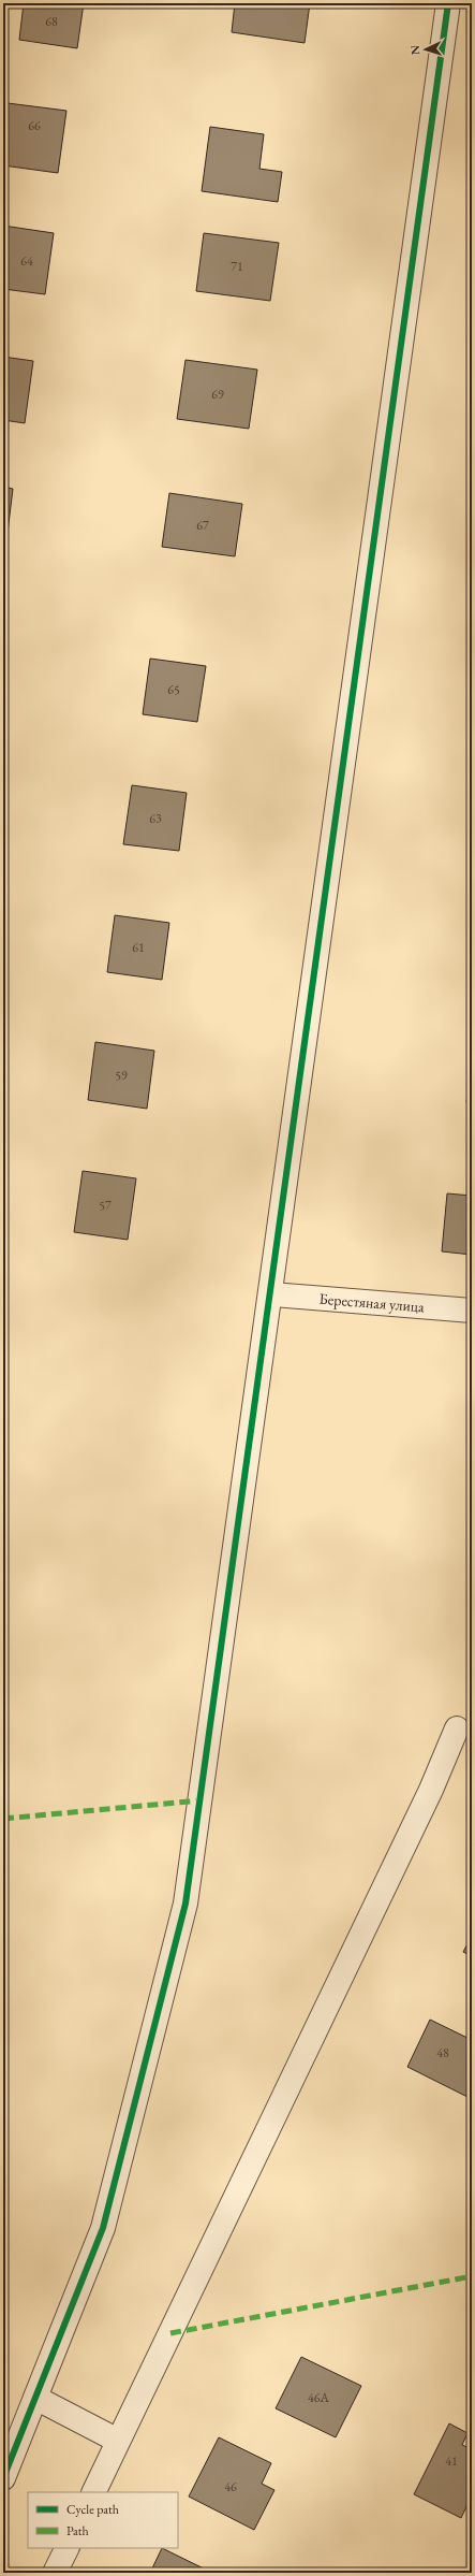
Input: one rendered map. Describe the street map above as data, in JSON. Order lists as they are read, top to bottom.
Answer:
{
  "streets": {
    "street": ["Берестяная улица"]
  },
  "house_numbers": [
    "68",
    "66",
    "64",
    "71",
    "69",
    "67",
    "65",
    "63",
    "61",
    "59",
    "57",
    "48",
    "46А",
    "41",
    "46"
  ],
  "legend": ["Cycle path", "Path"],
  "north": "left"
}
